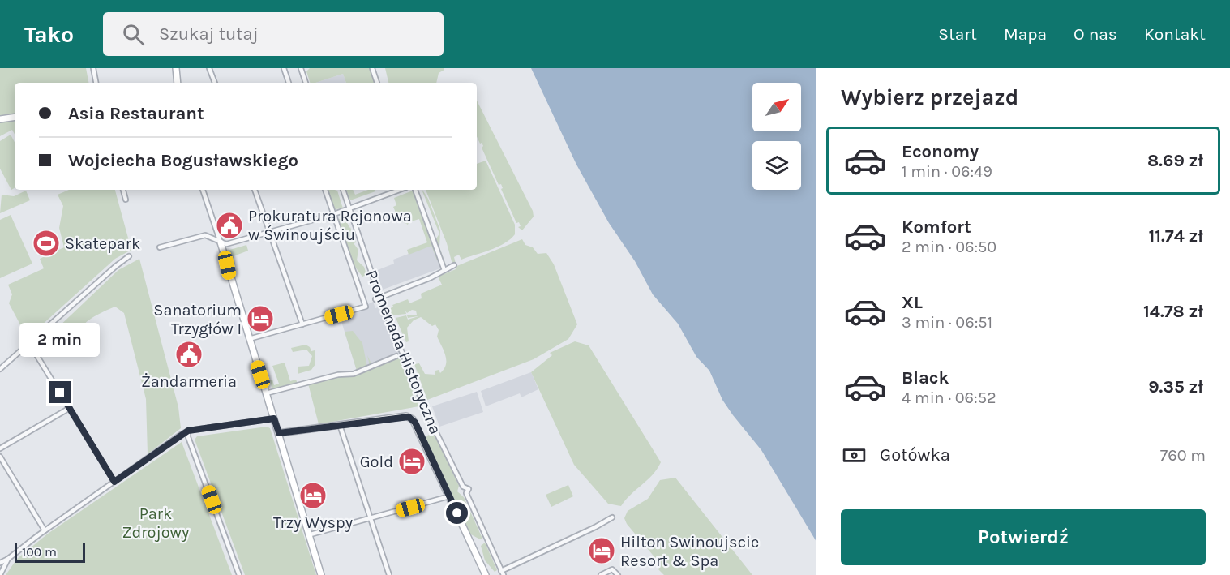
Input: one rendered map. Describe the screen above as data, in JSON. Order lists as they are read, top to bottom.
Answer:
{
  "streets": {
    "street": ["Promenada Historyczna"]
  },
  "parks": ["Park Zdrojowy"],
  "places": {
    "public building": ["Prokuratura Rejonowa w Świnoujściu", "Żandarmeria"],
    "sports": ["Skatepark"],
    "hotel": [
      "Sanatorium Trzygłów I",
      "Gold",
      "Trzy Wyspy",
      "Hilton Swinoujscie Resort & Spa"
    ]
  },
  "scale_bar": "100 m",
  "north": "top right",
  "page": {
    "header": "Tako",
    "search": "Szukaj tutaj",
    "nav": [
      "Start",
      "Mapa",
      "O nas",
      "Kontakt"
    ],
    "heading": "Wybierz przejazd",
    "banner": ["Asia Restaurant", "Wojciecha Bogusławskiego"],
    "list": [
      {
        "name": "Economy",
        "note": "1 min · 06:49",
        "value": "8.69 zł"
      },
      {
        "name": "Komfort",
        "note": "2 min · 06:50",
        "value": "11.74 zł"
      },
      {
        "name": "XL",
        "note": "3 min · 06:51",
        "value": "14.78 zł"
      },
      {
        "name": "Black",
        "note": "4 min · 06:52",
        "value": "9.35 zł"
      }
    ],
    "bubble": "2 min",
    "pay": ["Gotówka", "760 m"],
    "buttons": "Potwierdź",
    "scale": "100 m"
  }
}
